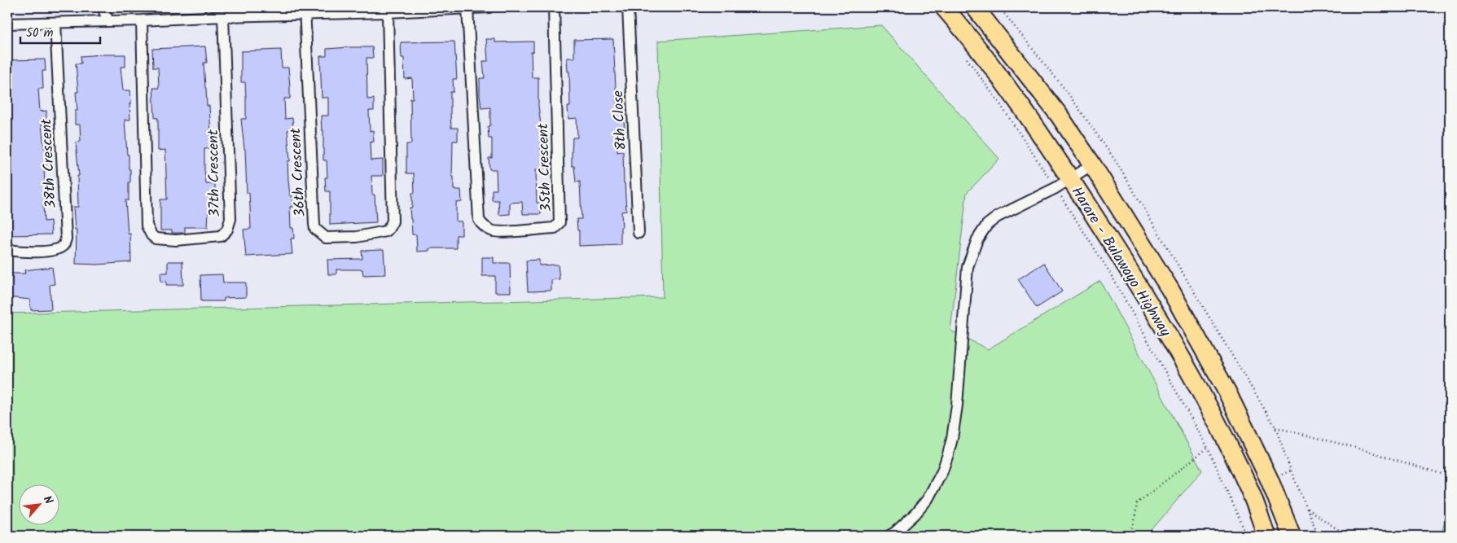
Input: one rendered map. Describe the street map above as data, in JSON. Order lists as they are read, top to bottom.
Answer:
{
  "streets": {
    "highway": ["Harare - Bulawayo Highway"],
    "street": [
      "8th Close",
      "38th Crescent",
      "35th Crescent",
      "36th Crescent",
      "37th Crescent"
    ]
  },
  "scale_bar": "50 m",
  "north": "top right"
}
